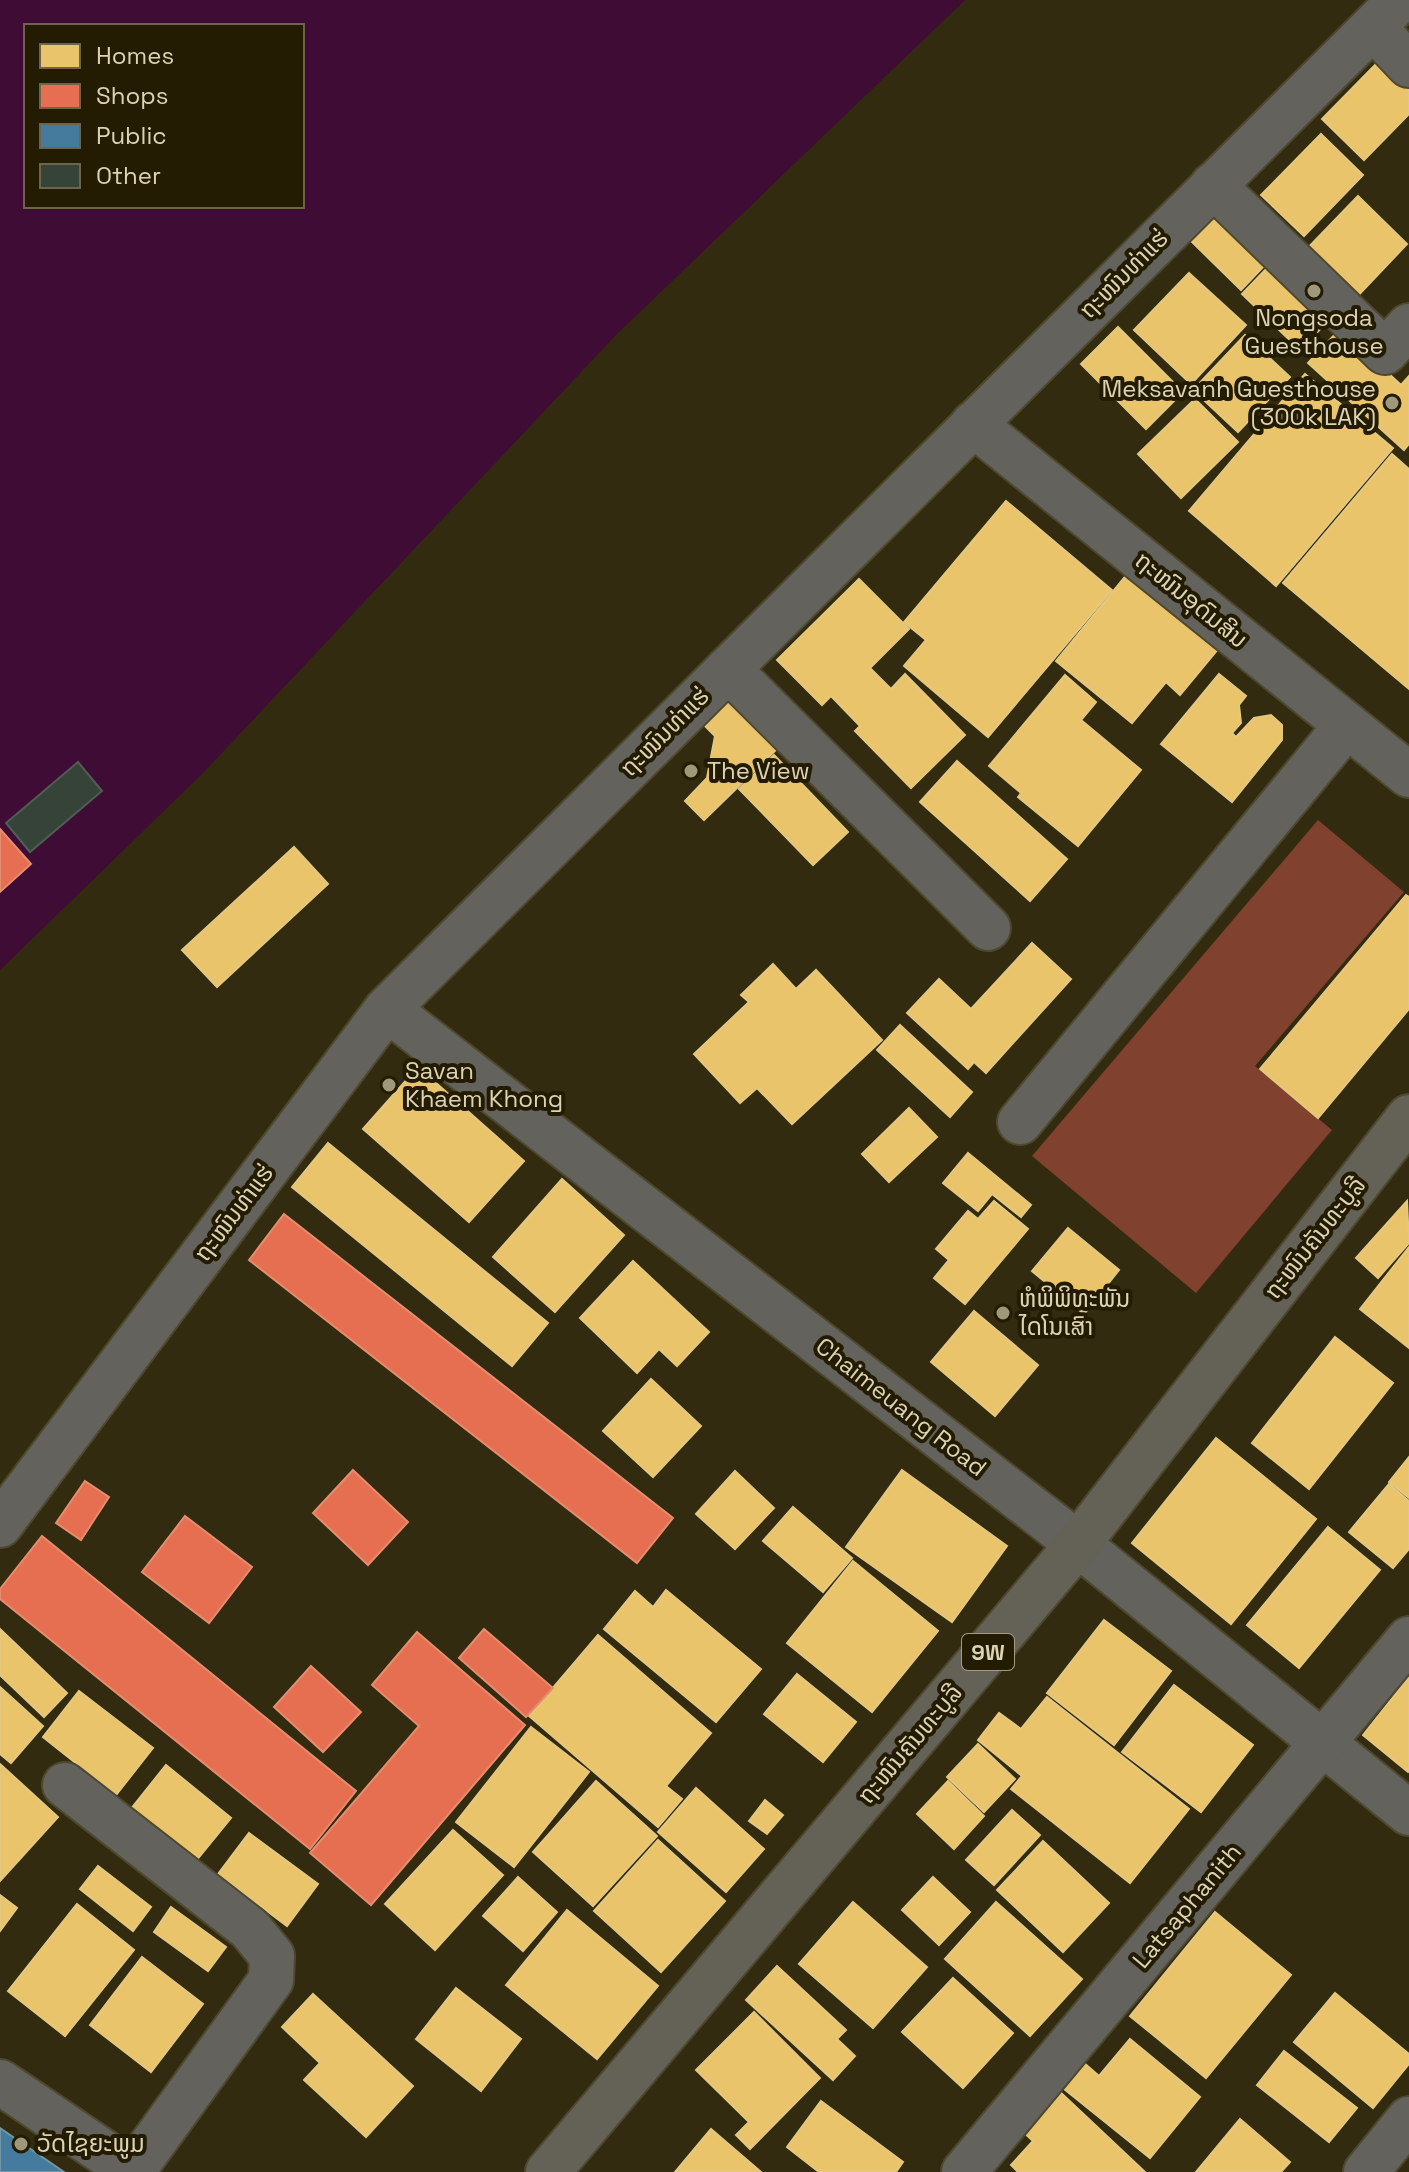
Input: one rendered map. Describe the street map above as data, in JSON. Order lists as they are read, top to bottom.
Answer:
{
  "streets": {
    "main road": ["ຖະໜົນຄັນທະບູລີ", "9W"],
    "street": [
      "ຖະໜົນທ່າແຮ່",
      "ຖະໜົນອຸດົມສິນ",
      "Chaimeuang Road",
      "Latsaphanith"
    ]
  },
  "crossings": [
    ["ຖະໜົນທ່າແຮ່", "ຖະໜົນອຸດົມສິນ"],
    ["ຖະໜົນທ່າແຮ່", "Chaimeuang Road"],
    ["ຖະໜົນຄັນທະບູລີ", "Chaimeuang Road"],
    ["Chaimeuang Road", "Latsaphanith"]
  ],
  "places": [
    "Nongsoda Guesthouse",
    "Meksavanh Guesthouse (300k LAK)",
    "The View",
    "Savan Khaem Khong",
    "ຫໍພິພິທະພັນ ໄດໂນເສົາ",
    "ວັດໄຊຍະພູມ"
  ],
  "legend": [
    "Homes",
    "Shops",
    "Public",
    "Other"
  ]
}
